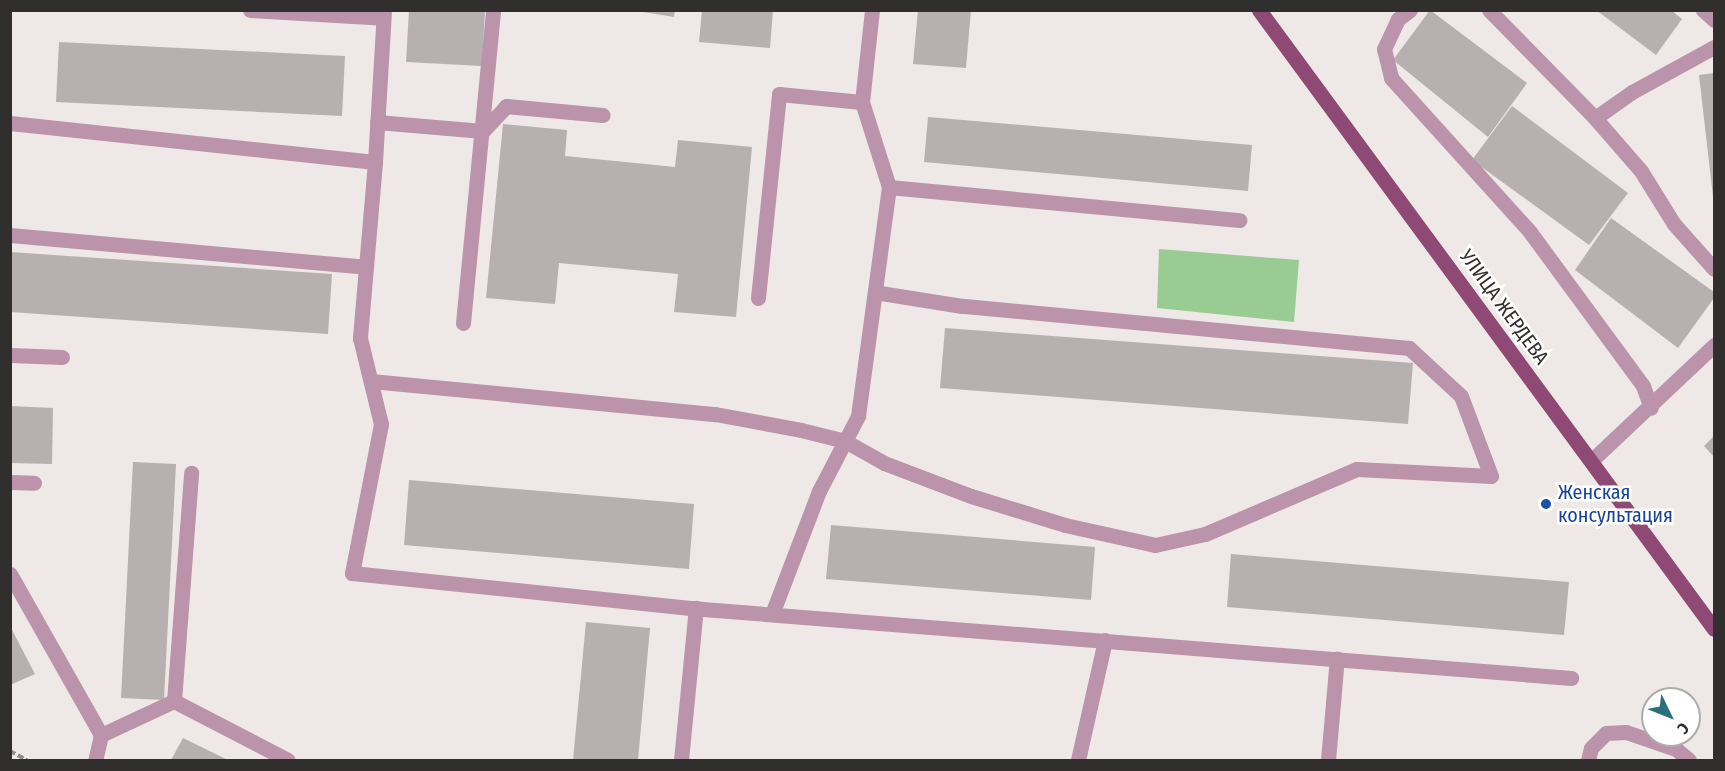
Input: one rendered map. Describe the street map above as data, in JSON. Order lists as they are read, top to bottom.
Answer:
{
  "streets": {
    "main road": ["УЛИЦА ЖЕРДЕВА"]
  },
  "places": ["Женская консультация"],
  "north": "bottom right"
}
